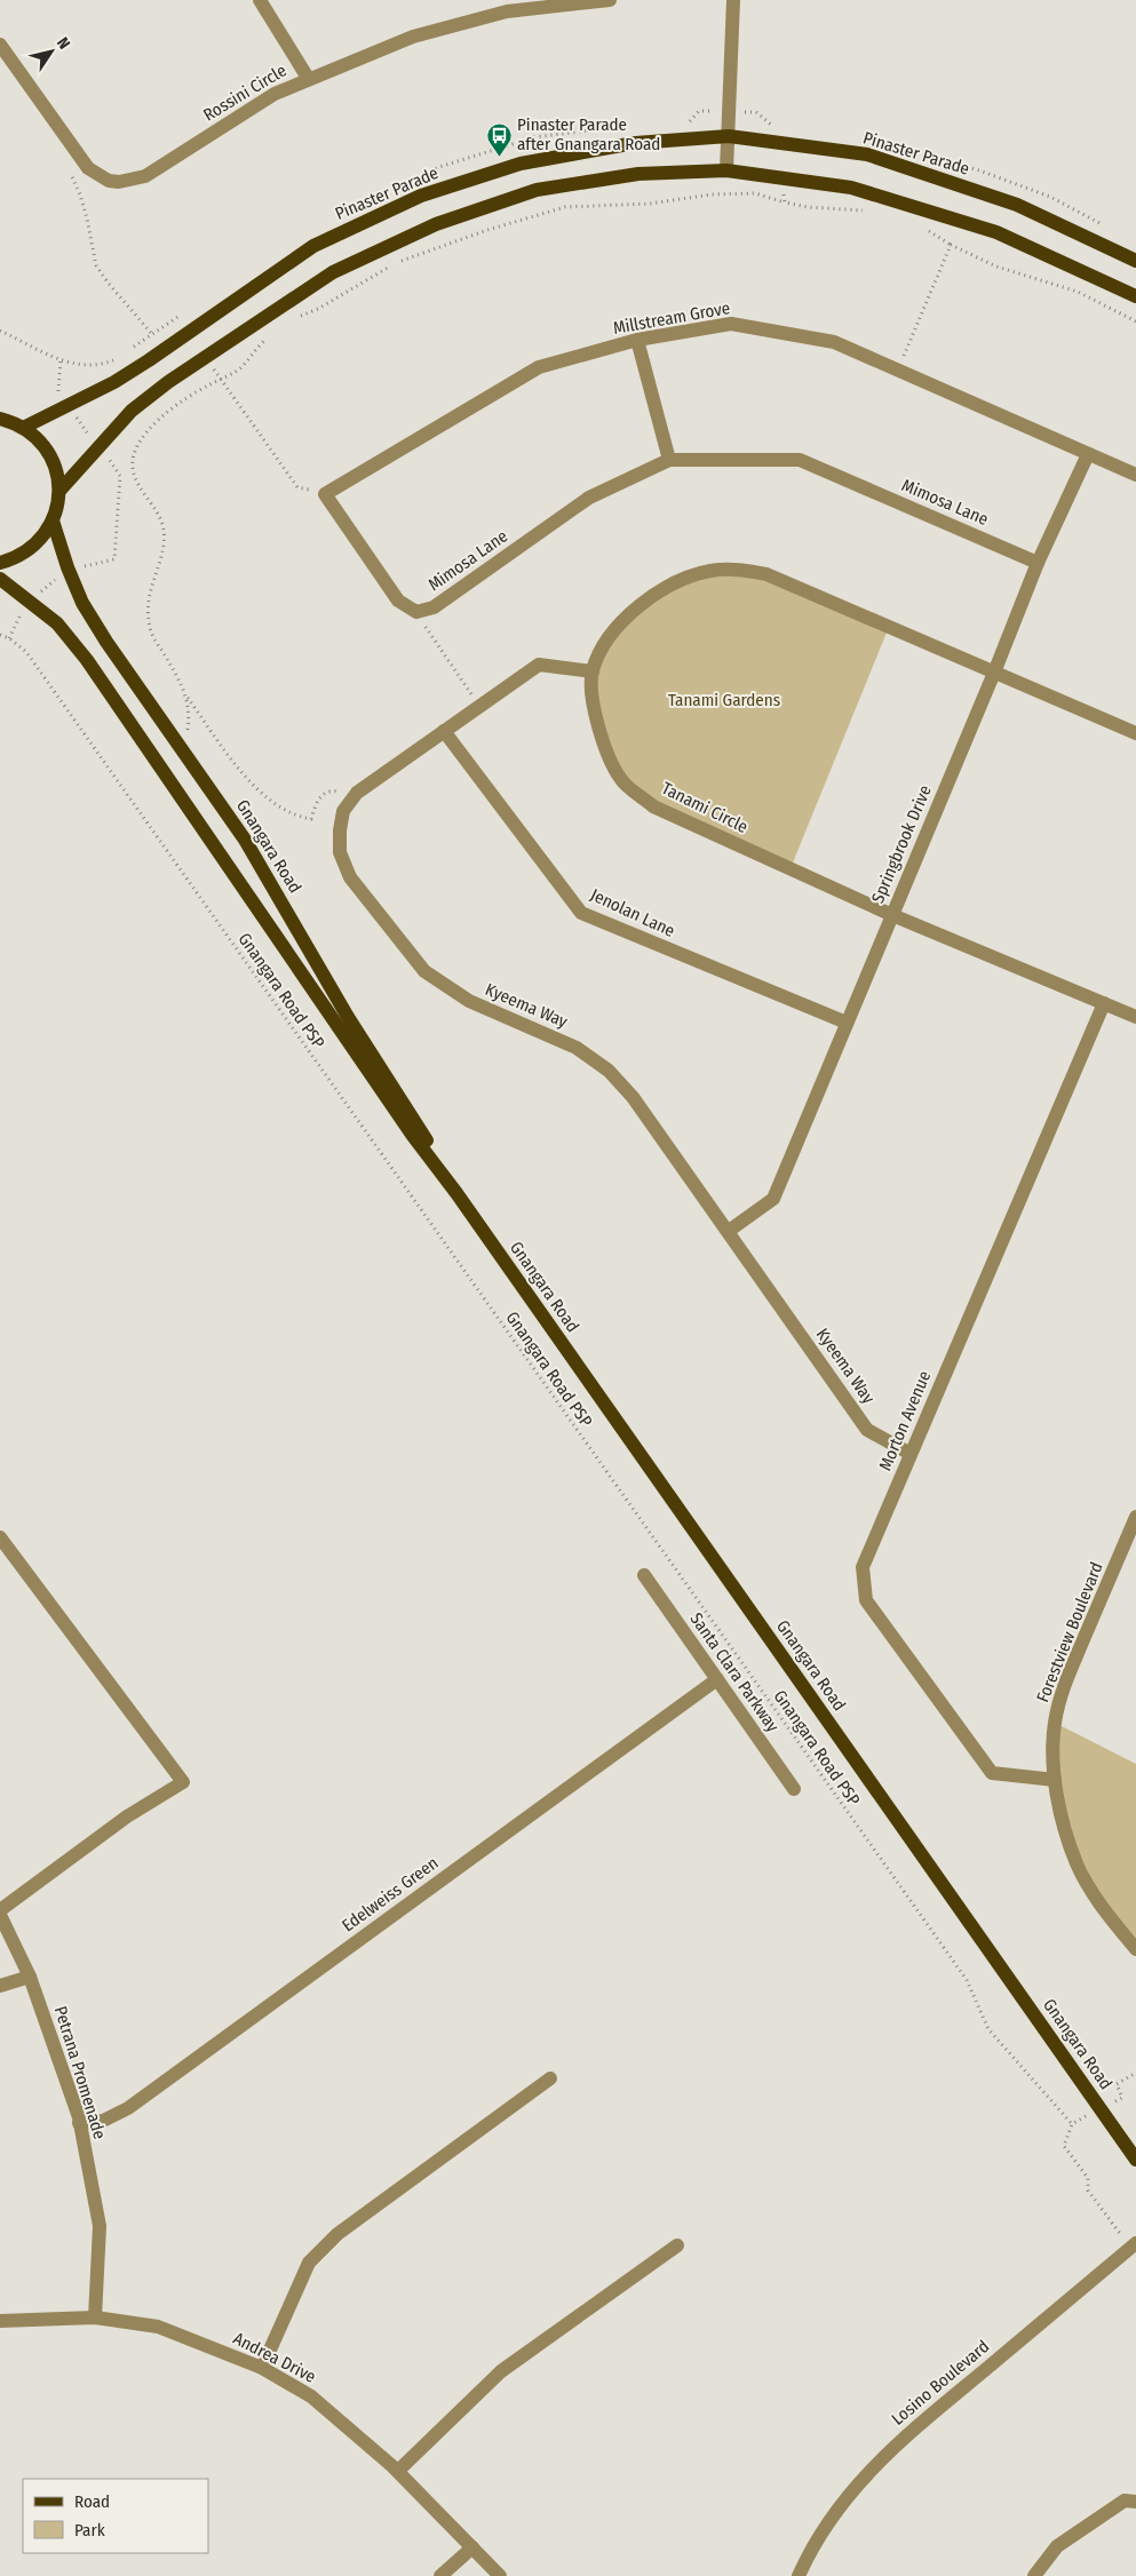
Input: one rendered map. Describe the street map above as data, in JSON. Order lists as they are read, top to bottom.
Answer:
{
  "streets": {
    "main road": ["Pinaster Parade", "Gnangara Road"],
    "street": [
      "Rossini Circle",
      "Millstream Grove",
      "Mimosa Lane",
      "Tanami Circle",
      "Springbrook Drive",
      "Jenolan Lane",
      "Kyeema Way",
      "Morton Avenue",
      "Forestview Boulevard",
      "Santa Clara Parkway",
      "Edelweiss Green",
      "Petrana Promenade",
      "Andrea Drive",
      "Losino Boulevard"
    ],
    "path": ["Gnangara Road PSP"]
  },
  "crossings": [
    ["Millstream Grove", "Springbrook Drive"],
    ["Mimosa Lane", "Springbrook Drive"],
    ["Tanami Circle", "Springbrook Drive"],
    ["Tanami Circle", "Kyeema Way"],
    ["Tanami Circle", "Morton Avenue"],
    ["Springbrook Drive", "Jenolan Lane"],
    ["Springbrook Drive", "Kyeema Way"],
    ["Jenolan Lane", "Kyeema Way"],
    ["Gnangara Road PSP", "Losino Boulevard"],
    ["Kyeema Way", "Morton Avenue"],
    ["Morton Avenue", "Forestview Boulevard"],
    ["Santa Clara Parkway", "Edelweiss Green"],
    ["Edelweiss Green", "Petrana Promenade"],
    ["Petrana Promenade", "Andrea Drive"]
  ],
  "parks": ["Tanami Gardens"],
  "places": {
    "bus stop": ["Pinaster Parade after Gnangara Road"]
  },
  "legend": ["Road", "Park"],
  "north": "top right"
}
